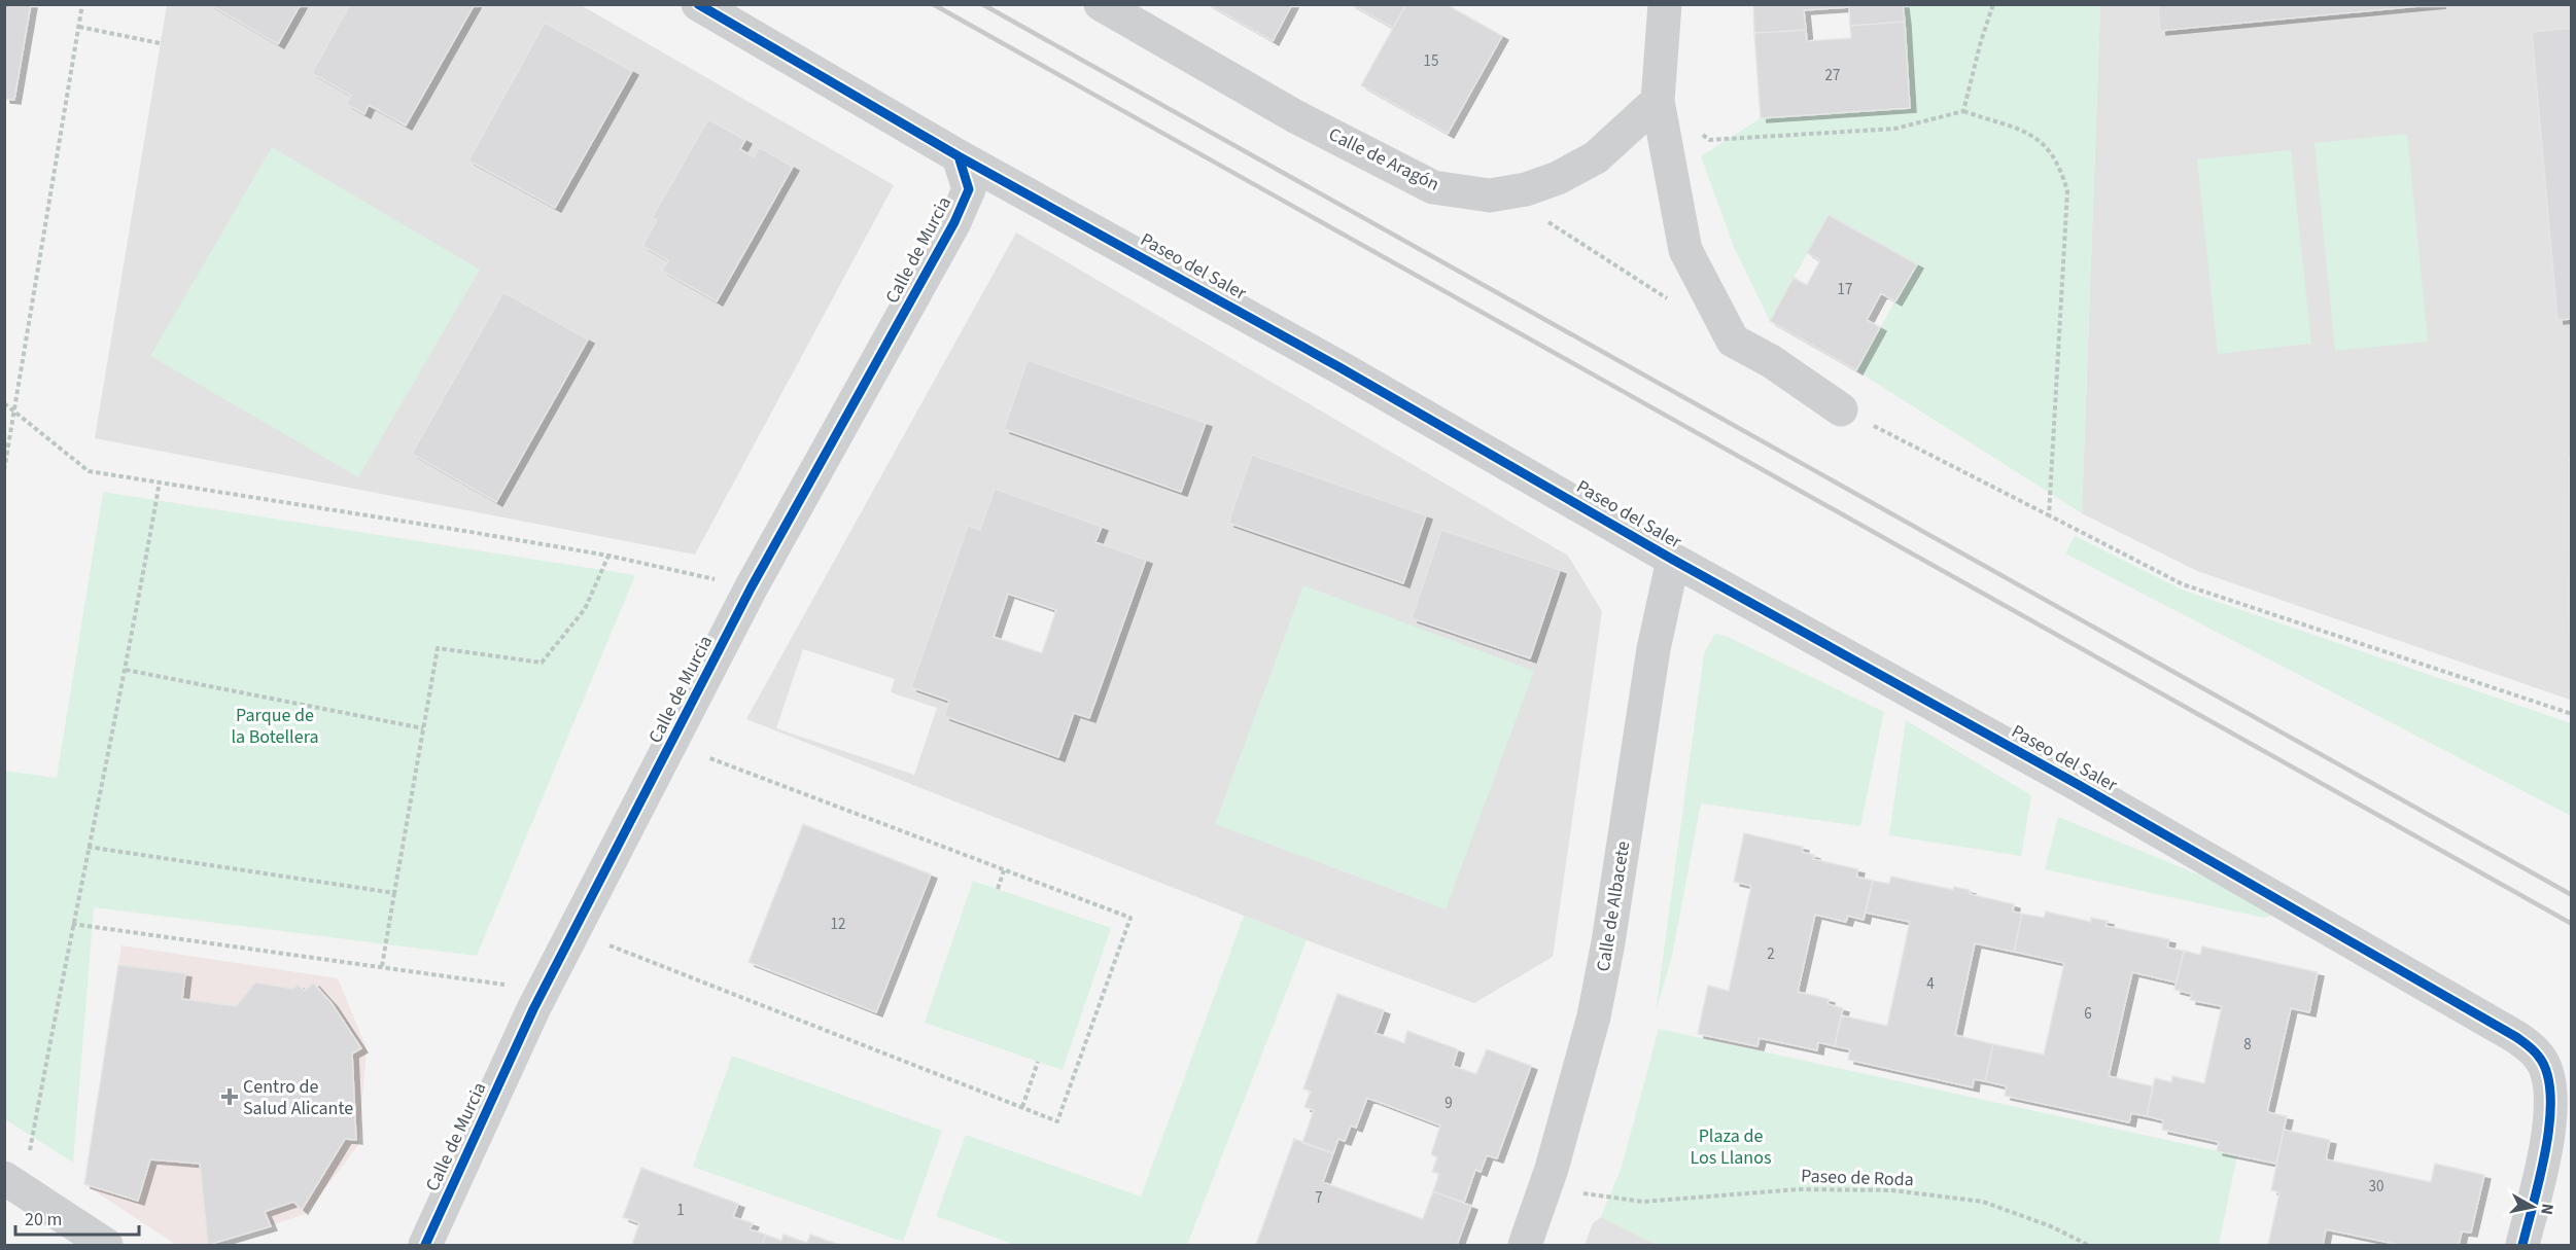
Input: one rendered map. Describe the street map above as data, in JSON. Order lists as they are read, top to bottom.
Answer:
{
  "streets": {
    "street": [
      "Calle de Aragón",
      "Calle de Murcia",
      "Paseo del Saler",
      "Calle de Albacete"
    ],
    "path": ["Paseo de Roda"]
  },
  "crossings": [
    ["Calle de Murcia", "Paseo del Saler"],
    ["Paseo del Saler", "Calle de Albacete"],
    ["Calle de Albacete", "Paseo de Roda"]
  ],
  "parks": ["Parque de la Botellera", "Plaza de Los Llanos"],
  "places": {
    "health": ["Centro de Salud Alicante"]
  },
  "house_numbers": [
    "15",
    "27",
    "17",
    "12",
    "2",
    "4",
    "6",
    "8",
    "9",
    "30",
    "7",
    "1"
  ],
  "scale_bar": "20 m",
  "north": "right"
}
